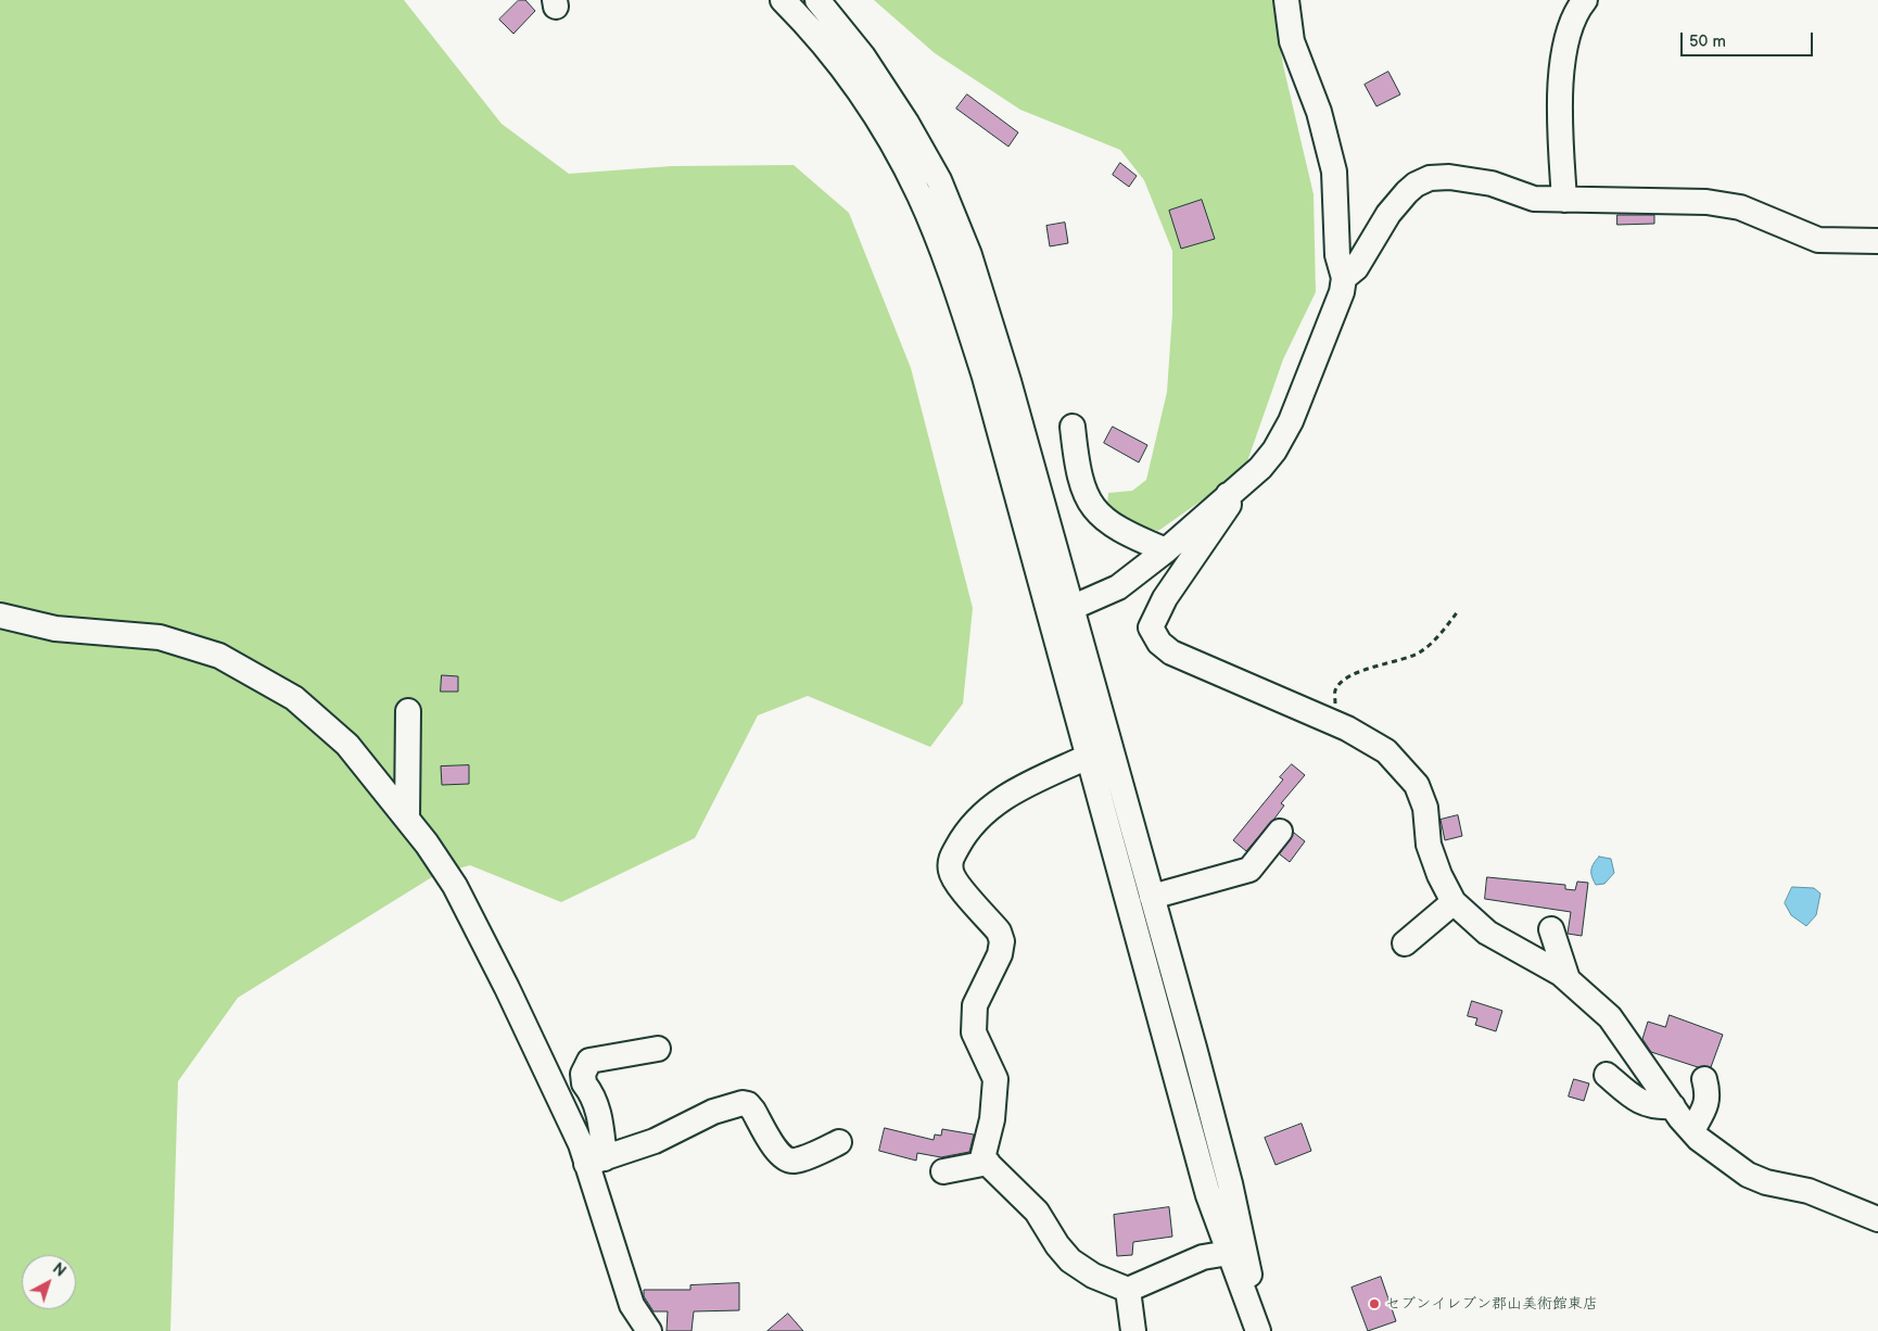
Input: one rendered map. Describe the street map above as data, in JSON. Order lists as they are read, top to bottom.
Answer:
{
  "places": ["セブンイレブン郡山美術館東店"],
  "scale_bar": "50 m",
  "north": "top right"
}
